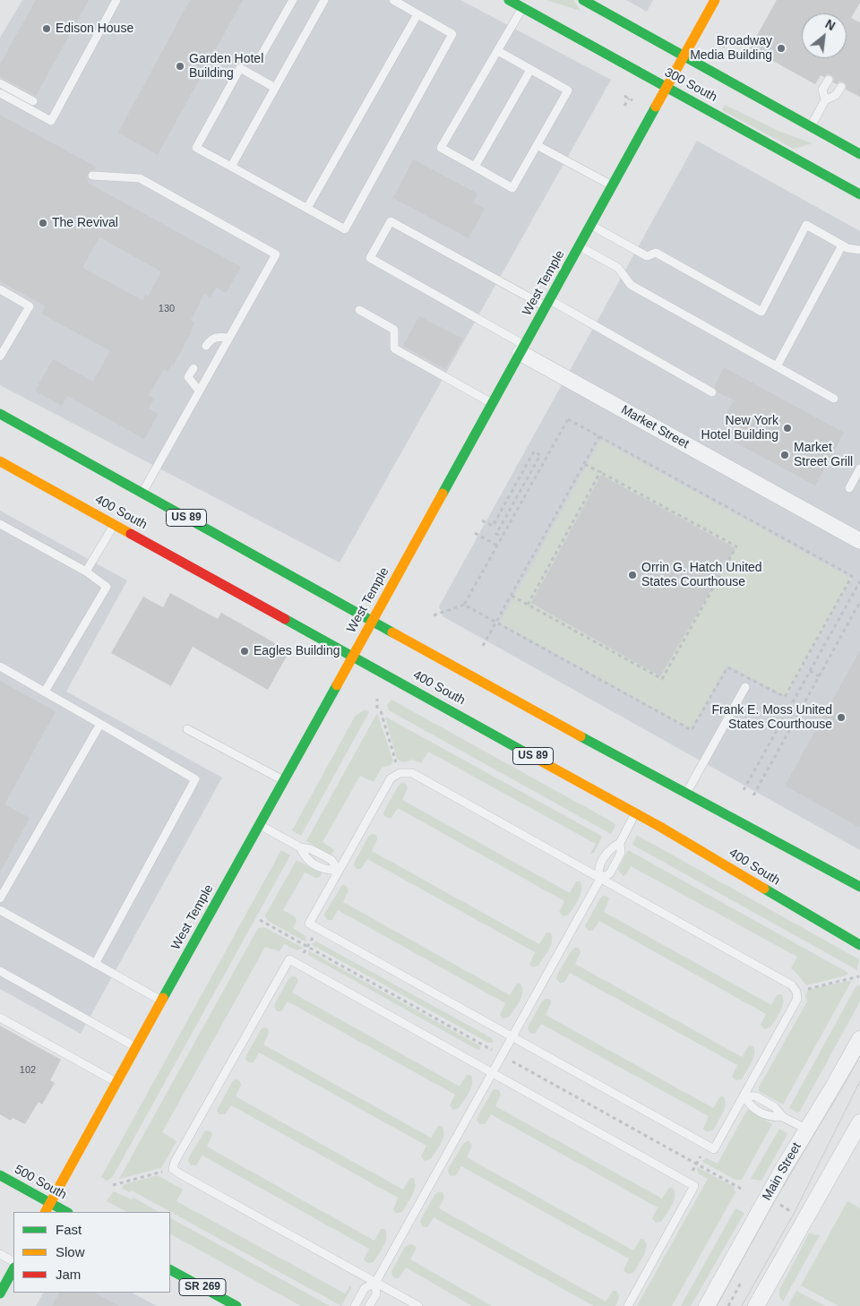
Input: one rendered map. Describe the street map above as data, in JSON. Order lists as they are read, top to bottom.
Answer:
{
  "streets": {
    "main road": [
      "300 South",
      "West Temple",
      "400 South",
      "US 89",
      "500 South",
      "SR 269"
    ],
    "street": ["Market Street", "Main Street"]
  },
  "crossings": [
    ["300 South", "West Temple"],
    ["West Temple", "Market Street"],
    ["West Temple", "400 South"],
    ["West Temple", "US 89"],
    ["West Temple", "500 South"]
  ],
  "places": [
    "Edison House",
    "Broadway Media Building",
    "Garden Hotel Building",
    "The Revival",
    "New York Hotel Building",
    "Market Street Grill",
    "Orrin G. Hatch United States Courthouse",
    "Eagles Building",
    "Frank E. Moss United States Courthouse"
  ],
  "house_numbers": ["130", "102"],
  "legend": ["Fast", "Slow", "Jam"],
  "north": "top right"
}
